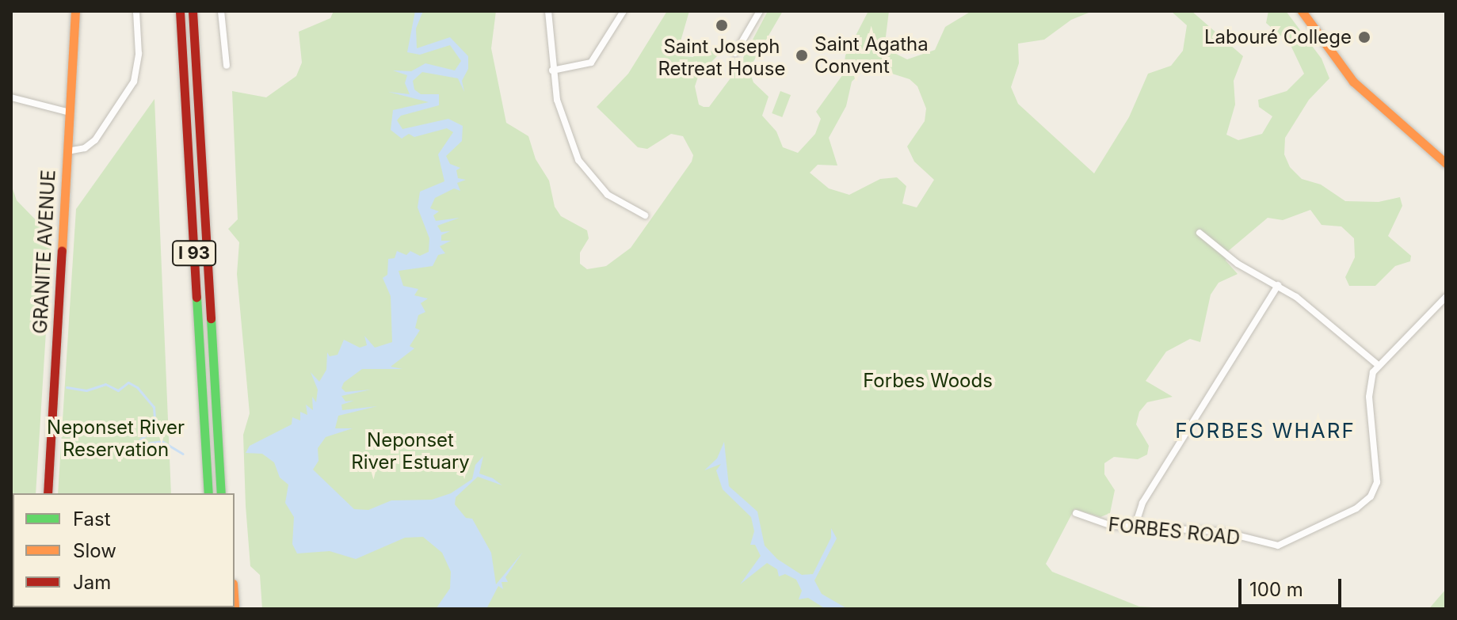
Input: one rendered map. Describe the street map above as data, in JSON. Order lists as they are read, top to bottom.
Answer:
{
  "streets": {
    "main road": ["GRANITE AVENUE", "I 93"],
    "street": ["FORBES ROAD"]
  },
  "districts": ["FORBES WHARF"],
  "parks": ["Forbes Woods", "Neponset River Reservation", "Neponset River Estuary"],
  "places": ["Saint Joseph Retreat House", "Labouré College", "Saint Agatha Convent"],
  "legend": ["Fast", "Slow", "Jam"],
  "scale_bar": "100 m"
}
